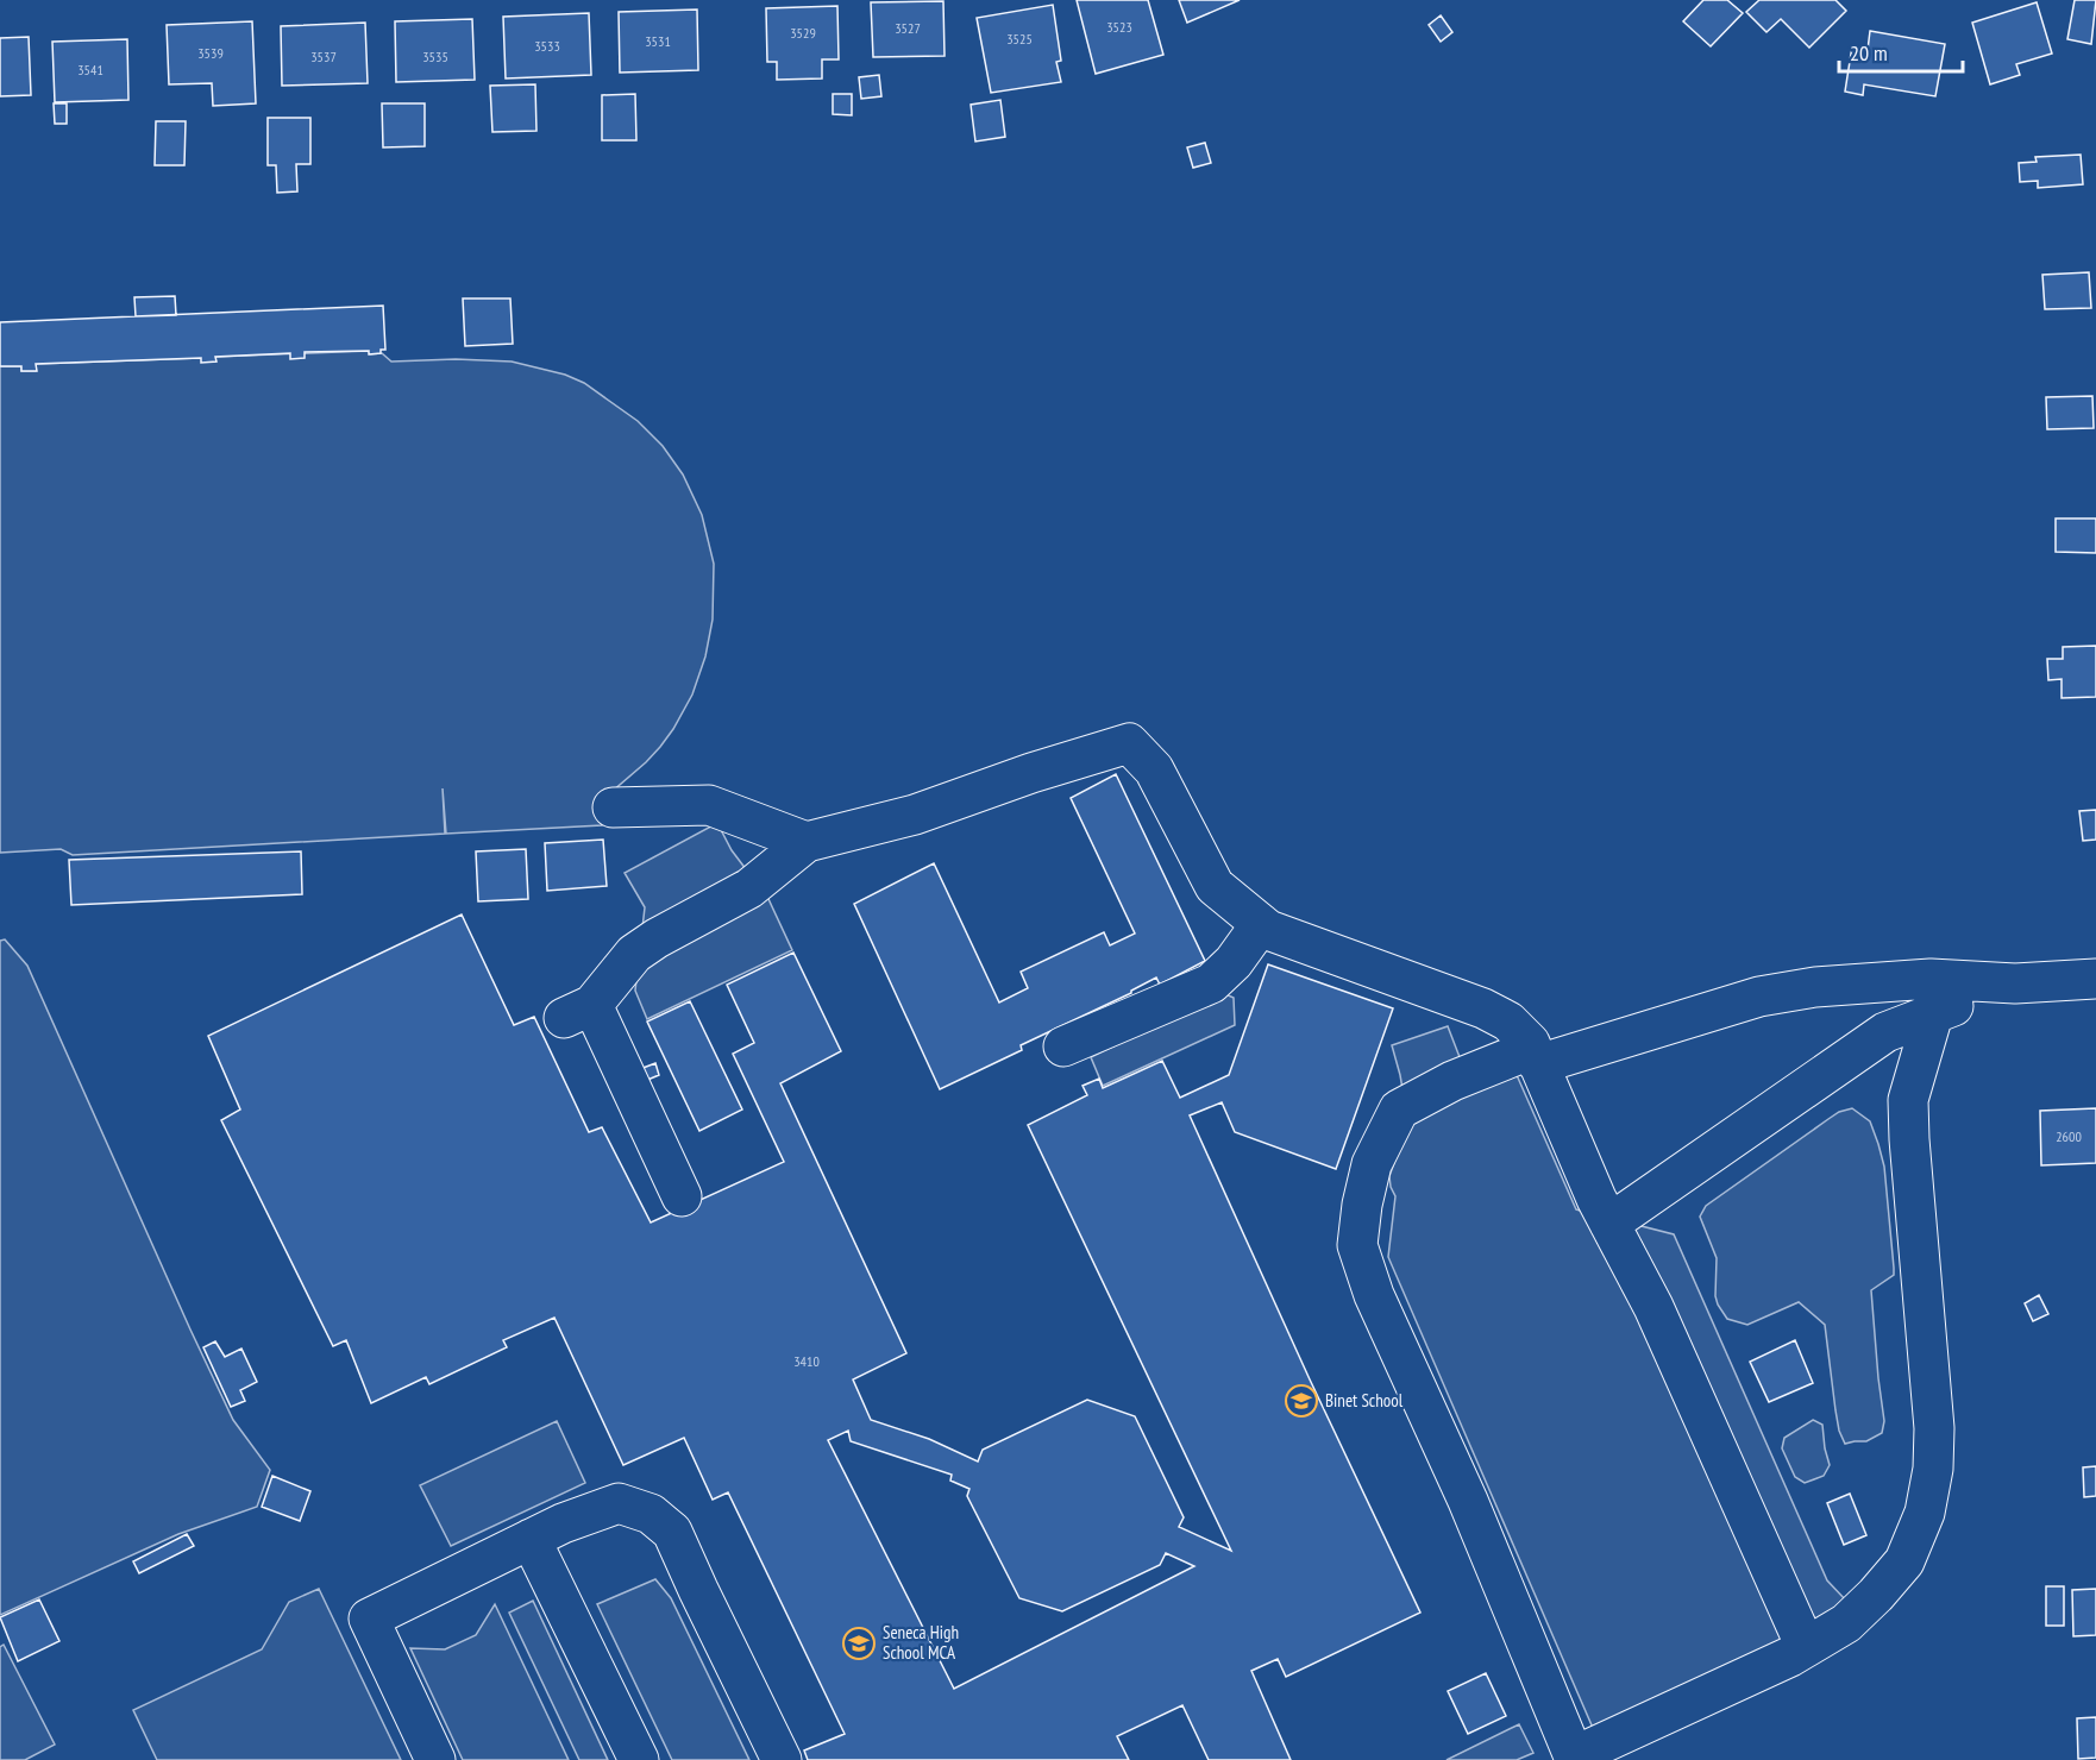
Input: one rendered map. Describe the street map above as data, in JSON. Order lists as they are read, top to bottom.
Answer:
{
  "places": {
    "school or university": ["Binet School", "Seneca High School MCA"]
  },
  "house_numbers": [
    "3523",
    "3527",
    "3529",
    "3525",
    "3531",
    "3533",
    "3539",
    "3537",
    "3535",
    "3541",
    "2600",
    "3410"
  ],
  "scale_bar": "20 m"
}
